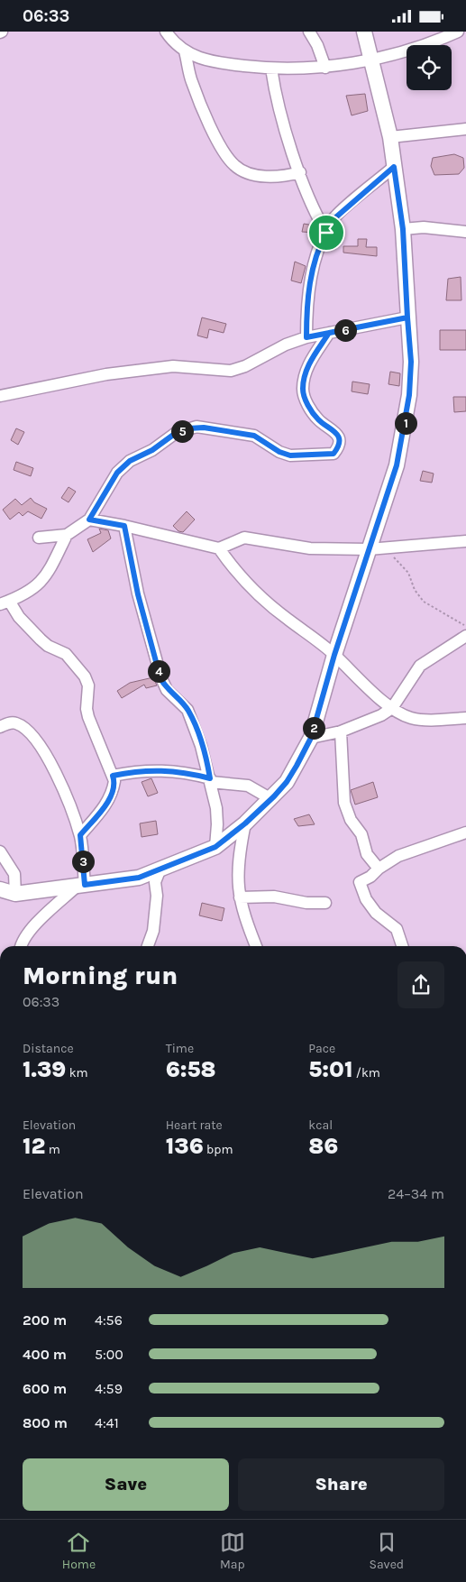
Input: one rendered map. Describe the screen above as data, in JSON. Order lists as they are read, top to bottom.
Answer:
{
  "page": {
    "status": "06:33",
    "pins": [
      "6",
      "1",
      "5",
      "4",
      "2",
      "3"
    ],
    "heading": ["Morning run", "06:33"],
    "stats": [
      ["Distance", "1.39 km"],
      ["Time", "6:58"],
      ["Pace", "5:01 /km"],
      ["Elevation", "12 m"],
      ["Heart rate", "136 bpm"],
      ["kcal", "86"]
    ],
    "chart": ["Elevation", "24–34 m"],
    "list": [
      {
        "name": "200 m",
        "note": "4:56"
      },
      {
        "name": "400 m",
        "note": "5:00"
      },
      {
        "name": "600 m",
        "note": "4:59"
      },
      {
        "name": "800 m",
        "note": "4:41"
      }
    ],
    "buttons": ["Save", "Share"],
    "tabs": ["Home", "Map", "Saved"]
  }
}
